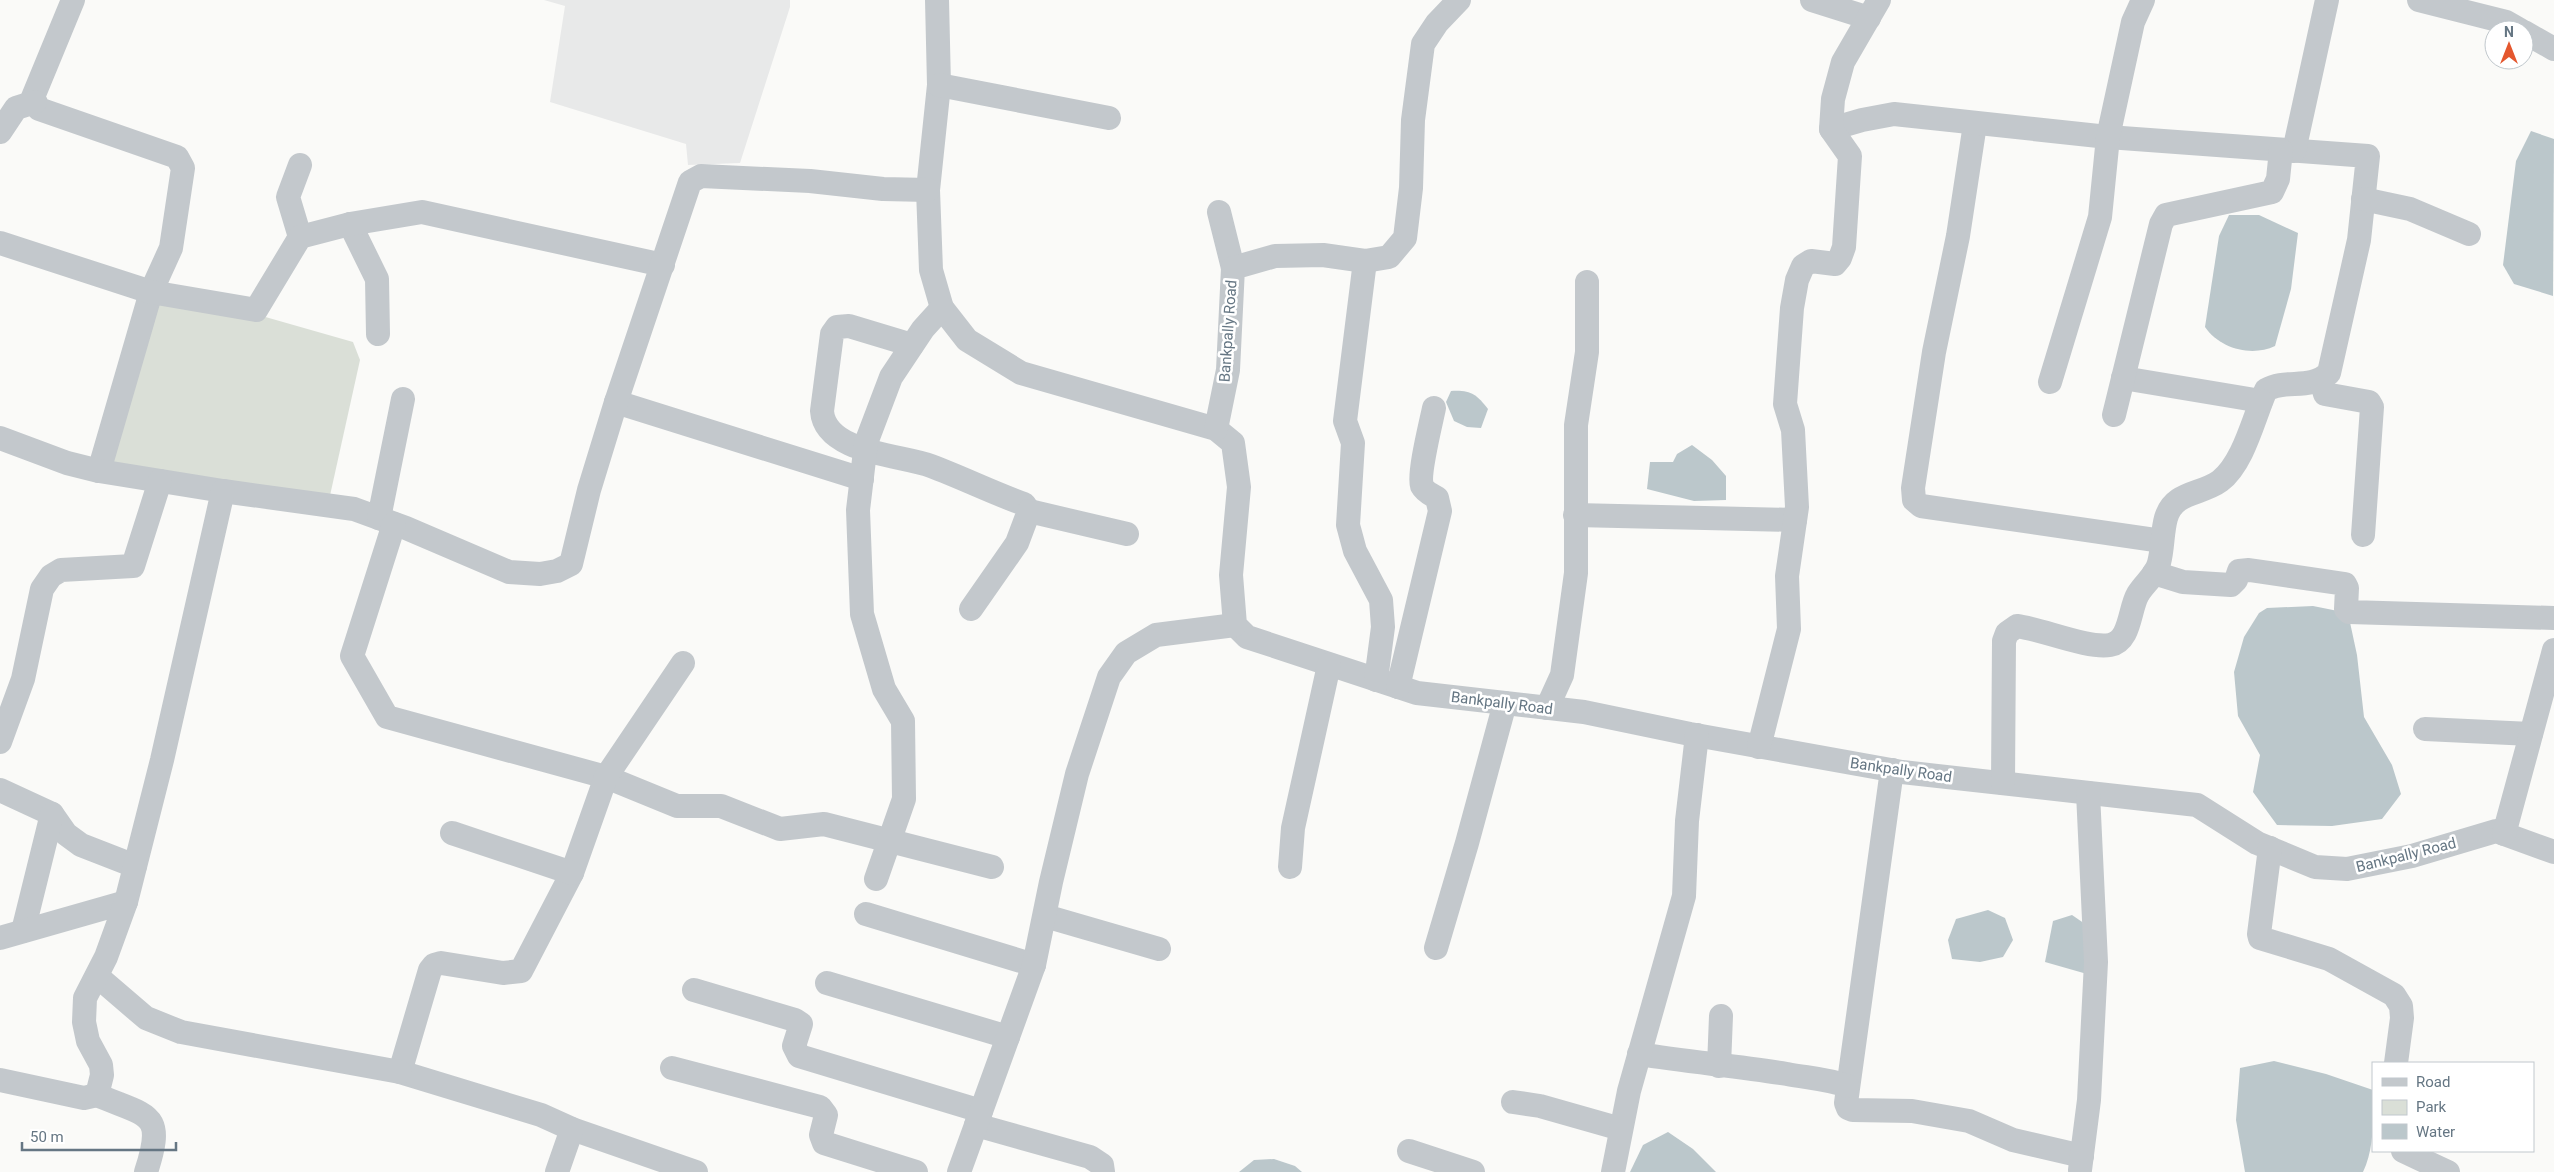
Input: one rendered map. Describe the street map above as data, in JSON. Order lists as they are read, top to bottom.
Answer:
{
  "streets": {
    "street": ["Bankpally Road"]
  },
  "legend": ["Road", "Park", "Water"],
  "scale_bar": "50 m",
  "north": "top"
}
